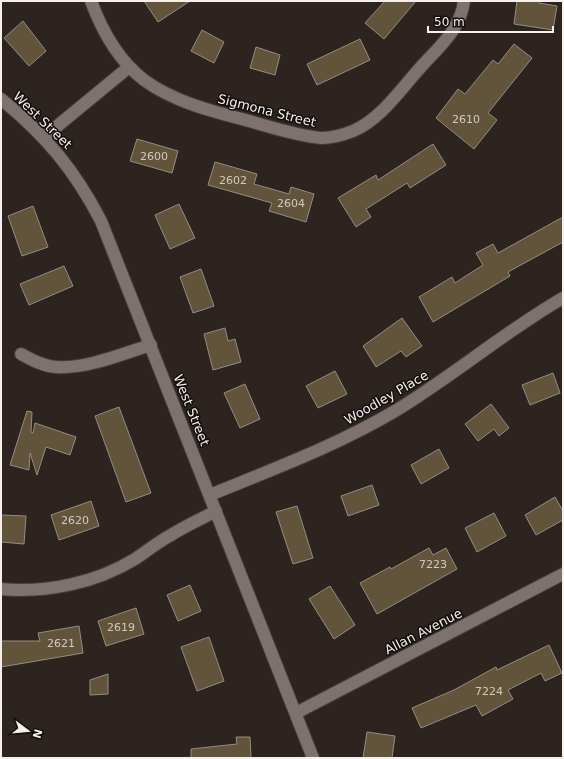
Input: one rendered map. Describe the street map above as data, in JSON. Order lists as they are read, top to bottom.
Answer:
{
  "streets": {
    "street": [
      "Sigmona Street",
      "West Street",
      "Woodley Place",
      "Allan Avenue"
    ]
  },
  "crossings": [
    ["West Street", "Woodley Place"],
    ["West Street", "Allan Avenue"]
  ],
  "house_numbers": [
    "2610",
    "2600",
    "2602",
    "2604",
    "2620",
    "7223",
    "2619",
    "2621",
    "7224"
  ],
  "scale_bar": "50 m",
  "north": "right"
}
